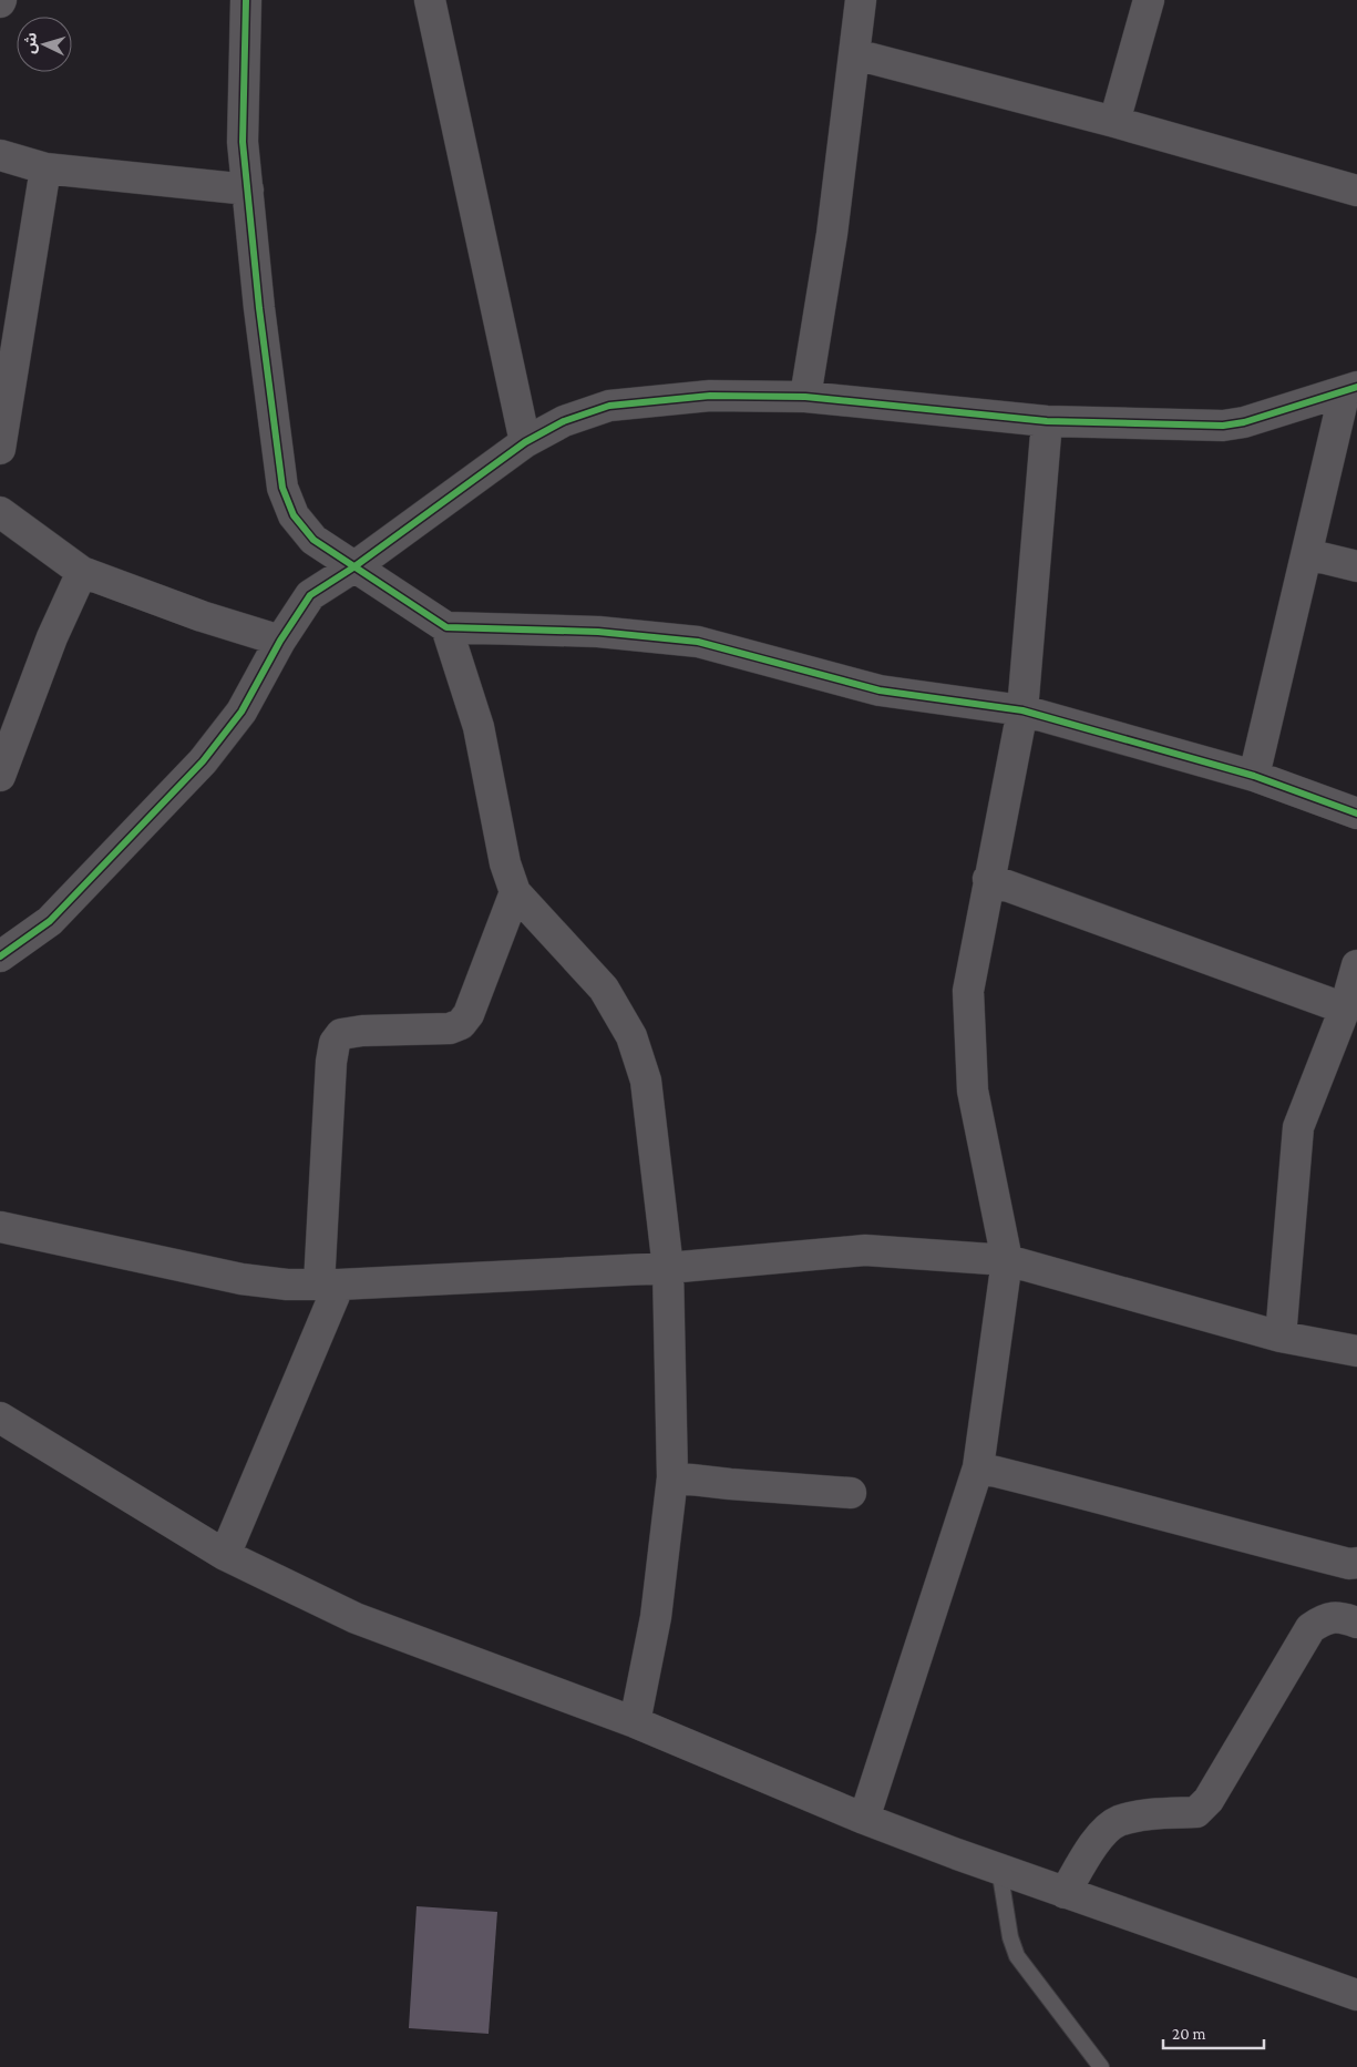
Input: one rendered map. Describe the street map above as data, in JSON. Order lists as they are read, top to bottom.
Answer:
{
  "scale_bar": "20 m",
  "north": "left"
}
